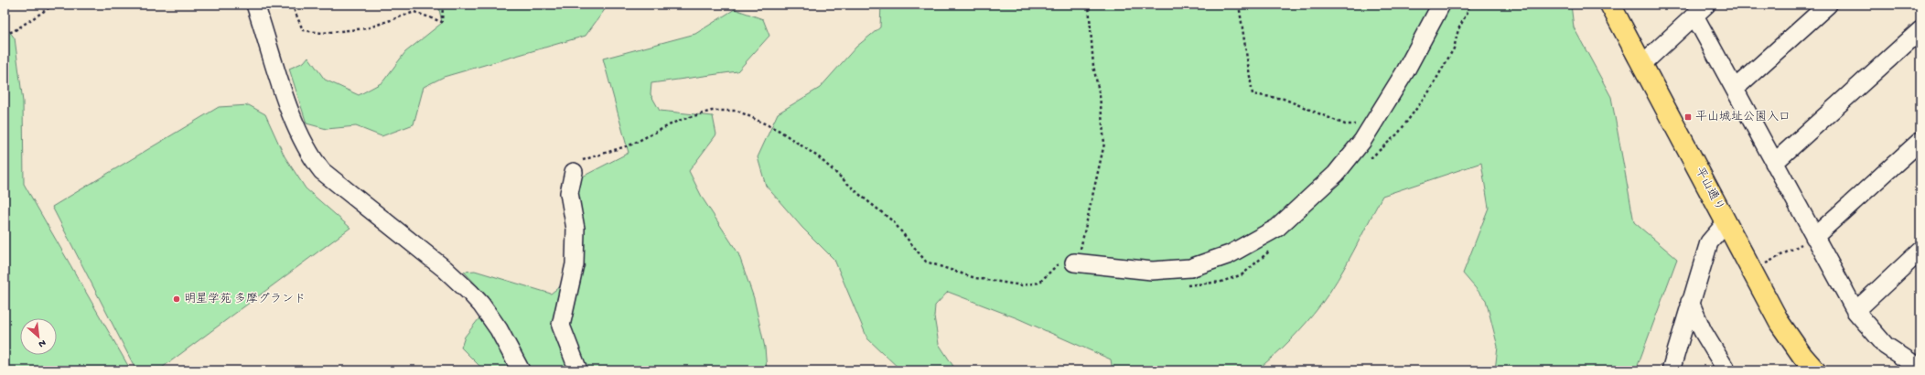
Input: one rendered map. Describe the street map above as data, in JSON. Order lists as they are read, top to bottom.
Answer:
{
  "streets": {
    "main road": ["平山通り"]
  },
  "places": {
    "transit": ["平山城址公園入口"],
    "other": ["明星学苑 多摩グランド"]
  },
  "north": "bottom right"
}
